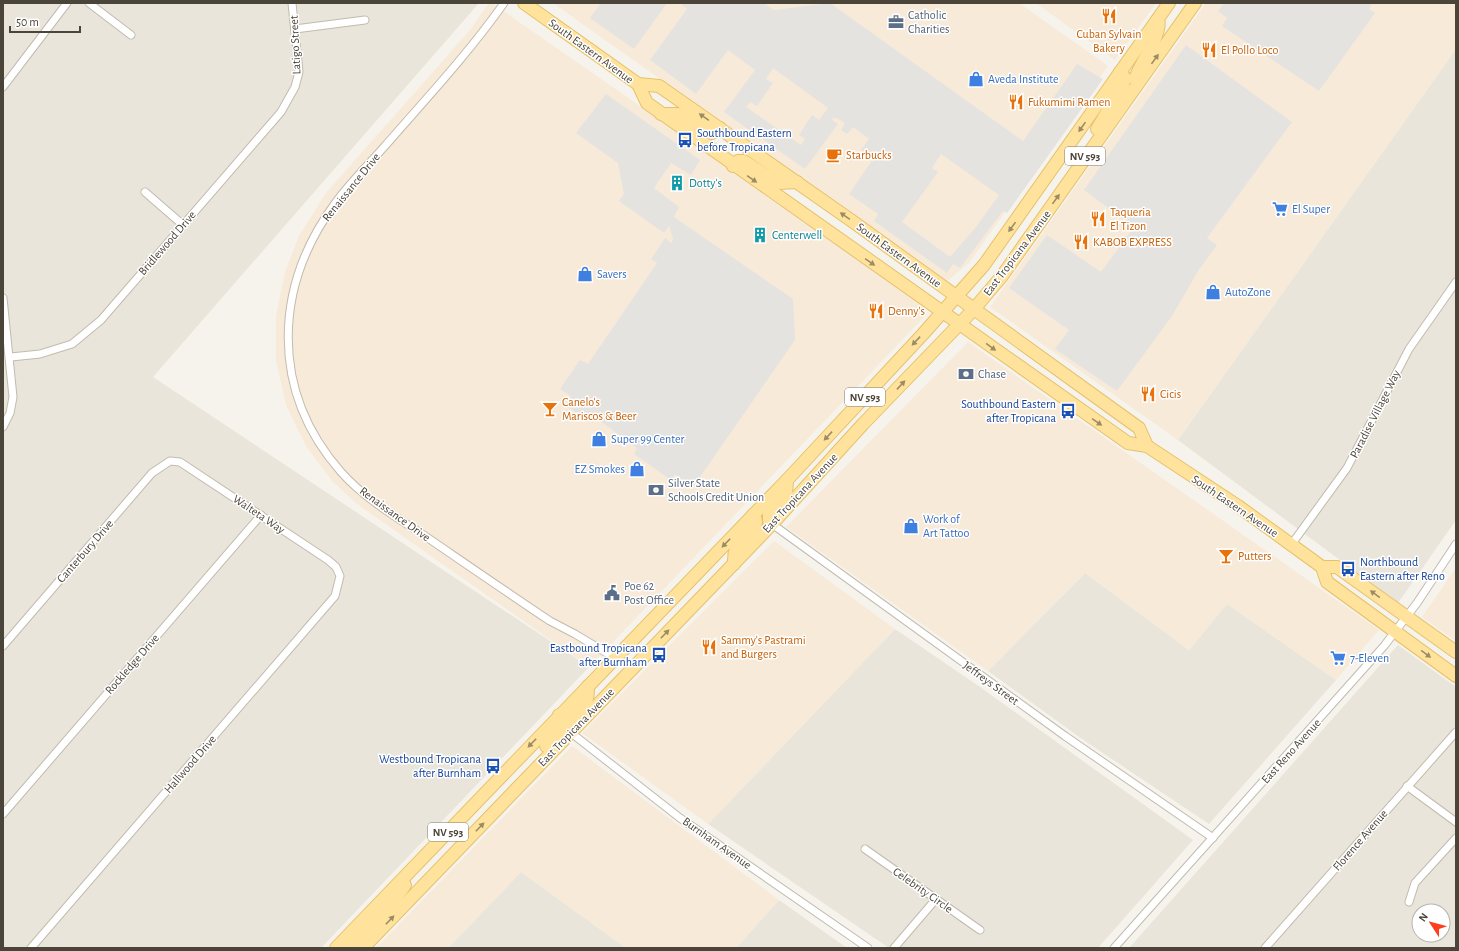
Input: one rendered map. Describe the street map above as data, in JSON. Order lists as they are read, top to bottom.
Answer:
{
  "streets": {
    "main road": ["South Eastern Avenue", "NV 593", "East Tropicana Avenue"],
    "street": [
      "Latigo Street",
      "Renaissance Drive",
      "Bridlewood Drive",
      "Paradise Village Way",
      "Walteta Way",
      "Canterbury Drive",
      "Rockledge Drive",
      "Jeffreys Street",
      "East Reno Avenue",
      "Hallwood Drive",
      "Florence Avenue",
      "Burnham Avenue",
      "Celebrity Circle"
    ]
  },
  "crossings": [
    ["Latigo Street", "Bridlewood Drive"],
    ["South Eastern Avenue", "East Tropicana Avenue"],
    ["South Eastern Avenue", "Paradise Village Way"],
    ["South Eastern Avenue", "East Reno Avenue"],
    ["Renaissance Drive", "East Tropicana Avenue"],
    ["East Tropicana Avenue", "Jeffreys Street"],
    ["East Tropicana Avenue", "Burnham Avenue"],
    ["Walteta Way", "Canterbury Drive"],
    ["Walteta Way", "Rockledge Drive"],
    ["Walteta Way", "Hallwood Drive"],
    ["Jeffreys Street", "East Reno Avenue"]
  ],
  "places": {
    "restaurant": [
      "Cuban Sylvain Bakery",
      "El Pollo Loco",
      "Fukumimi Ramen",
      "Taqueria El Tizon",
      "KABOB EXPRESS",
      "Denny's",
      "Cicis",
      "Sammy's Pastrami and Burgers"
    ],
    "office": ["Catholic Charities"],
    "shop": [
      "Aveda Institute",
      "Savers",
      "AutoZone",
      "Super 99 Center",
      "EZ Smokes",
      "Work of Art Tattoo"
    ],
    "bus stop": [
      "Southbound Eastern before Tropicana",
      "Southbound Eastern after Tropicana",
      "Northbound Eastern after Reno",
      "Eastbound Tropicana after Burnham",
      "Westbound Tropicana after Burnham"
    ],
    "cafe": ["Starbucks"],
    "building": ["Dotty's", "Centerwell"],
    "supermarket": ["El Super", "7-Eleven"],
    "bank": ["Chase", "Silver State Schools Credit Union"],
    "bar": ["Canelo's Mariscos & Beer", "Putters"],
    "public building": ["Poe 62 Post Office"]
  },
  "scale_bar": "50 m",
  "north": "top left"
}
